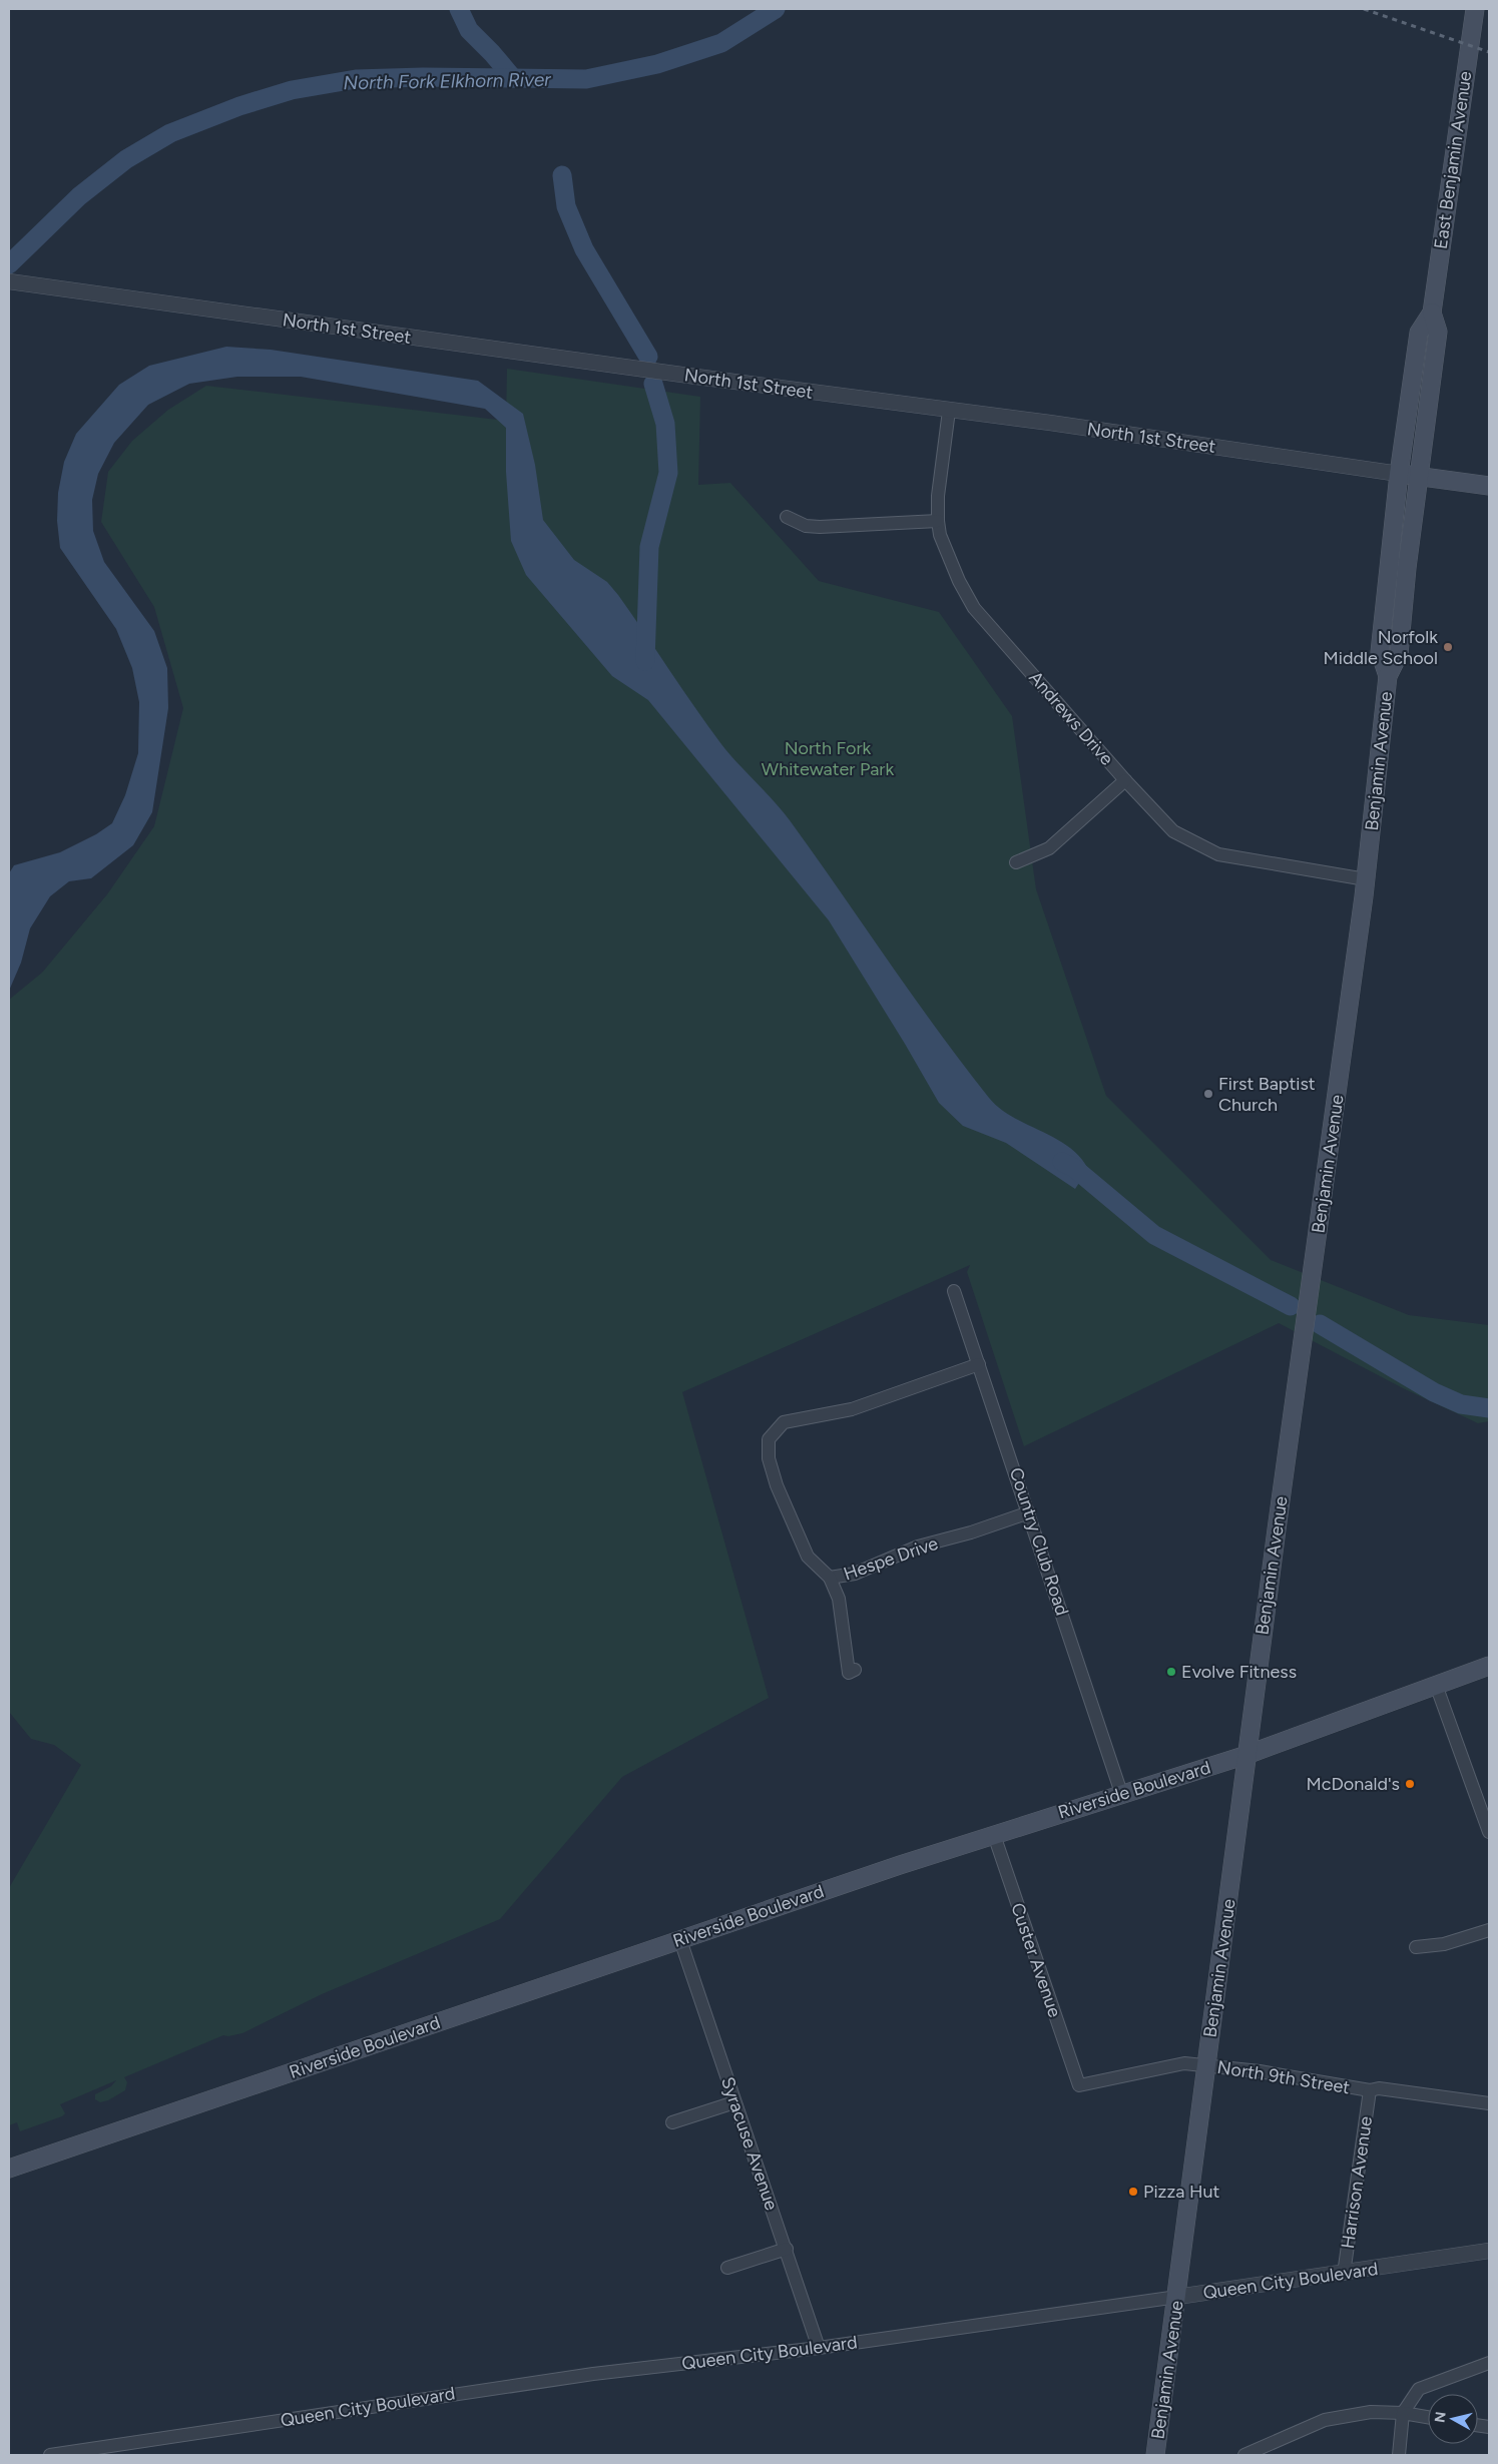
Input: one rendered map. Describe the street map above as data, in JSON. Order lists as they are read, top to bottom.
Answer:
{
  "streets": {
    "main road": [
      "East Benjamin Avenue",
      "North 1st Street",
      "Benjamin Avenue",
      "Riverside Boulevard"
    ],
    "street": [
      "Andrews Drive",
      "Country Club Road",
      "Hespe Drive",
      "Custer Avenue",
      "North 9th Street",
      "Syracuse Avenue",
      "Harrison Avenue",
      "Queen City Boulevard"
    ]
  },
  "crossings": [
    ["East Benjamin Avenue", "North 1st Street"],
    ["East Benjamin Avenue", "Benjamin Avenue"],
    ["North 1st Street", "Andrews Drive"],
    ["North 1st Street", "Benjamin Avenue"],
    ["Andrews Drive", "Benjamin Avenue"],
    ["Benjamin Avenue", "Riverside Boulevard"],
    ["Benjamin Avenue", "North 9th Street"],
    ["Benjamin Avenue", "Queen City Boulevard"],
    ["Country Club Road", "Hespe Drive"],
    ["Country Club Road", "Riverside Boulevard"],
    ["Riverside Boulevard", "Custer Avenue"],
    ["Riverside Boulevard", "Syracuse Avenue"],
    ["Custer Avenue", "North 9th Street"],
    ["North 9th Street", "Harrison Avenue"],
    ["Syracuse Avenue", "Queen City Boulevard"],
    ["Harrison Avenue", "Queen City Boulevard"]
  ],
  "water": ["North Fork Elkhorn River"],
  "parks": ["North Fork Whitewater Park"],
  "places": [
    "Norfolk Middle School",
    "First Baptist Church",
    "Evolve Fitness",
    "McDonald's",
    "Pizza Hut"
  ],
  "north": "left"
}
